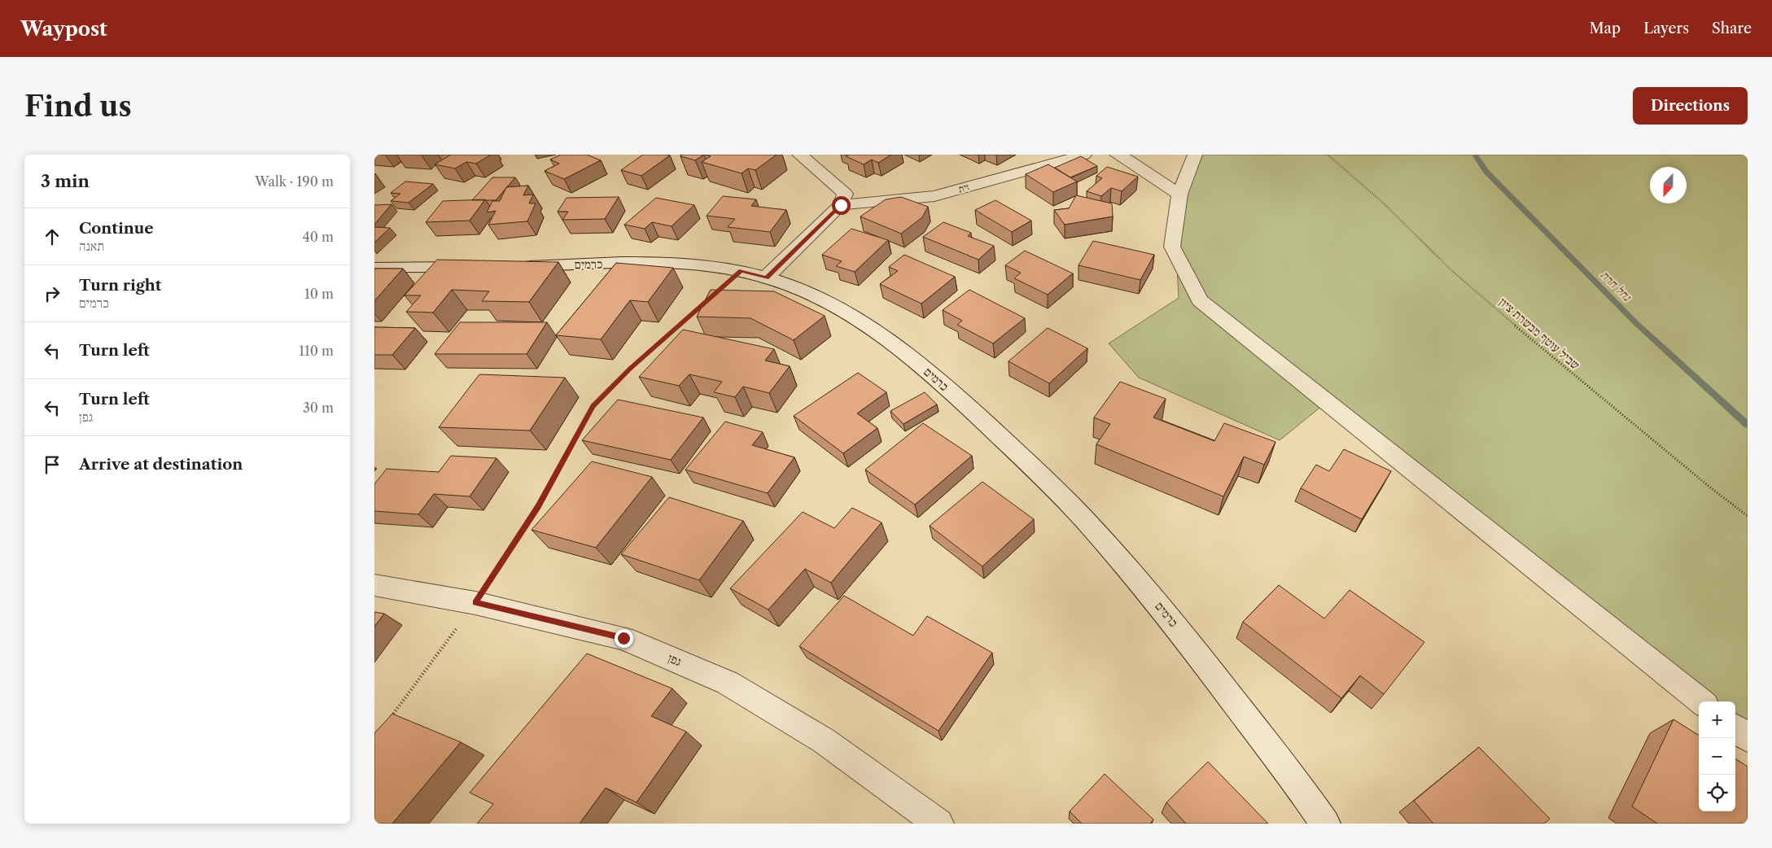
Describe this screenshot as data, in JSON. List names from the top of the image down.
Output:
{
  "streets": {
    "street": ["זית", "כרמים", "גפן"],
    "path": ["שביל עוטף מבשרת ציון"]
  },
  "water": ["נחל חרת"],
  "north": "bottom",
  "page": {
    "header": "Waypost",
    "nav": ["Map", "Layers", "Share"],
    "buttons": "Directions",
    "title": "Find us",
    "heading": ["3 min", "Walk · 190 m"],
    "list": [
      ["Continue", "תאנה", "40 m"],
      ["Turn right", "כרמים", "10 m"],
      ["Turn left", "110 m"],
      ["Turn left", "גפן", "30 m"],
      "Arrive at destination"
    ],
    "map_buttons": ["+", "−"]
  }
}
